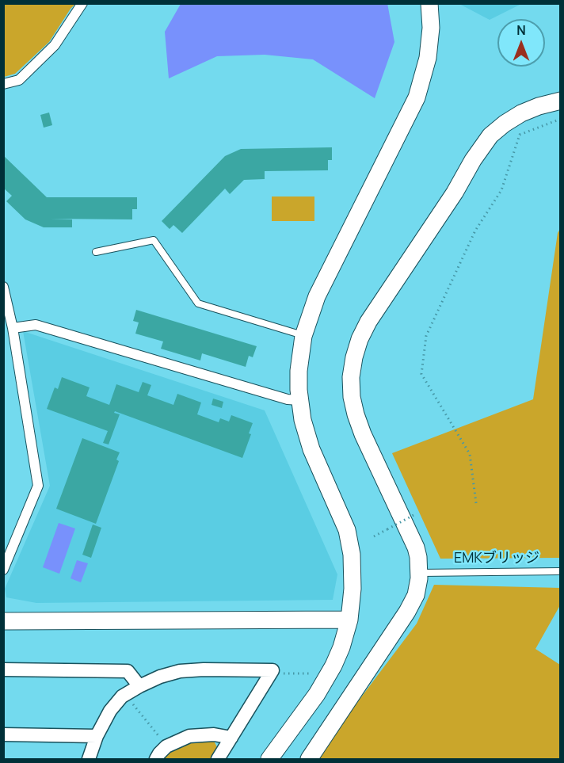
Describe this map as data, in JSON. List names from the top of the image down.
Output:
{
  "streets": {
    "lane": ["EMKブリッジ"]
  },
  "north": "top"
}
